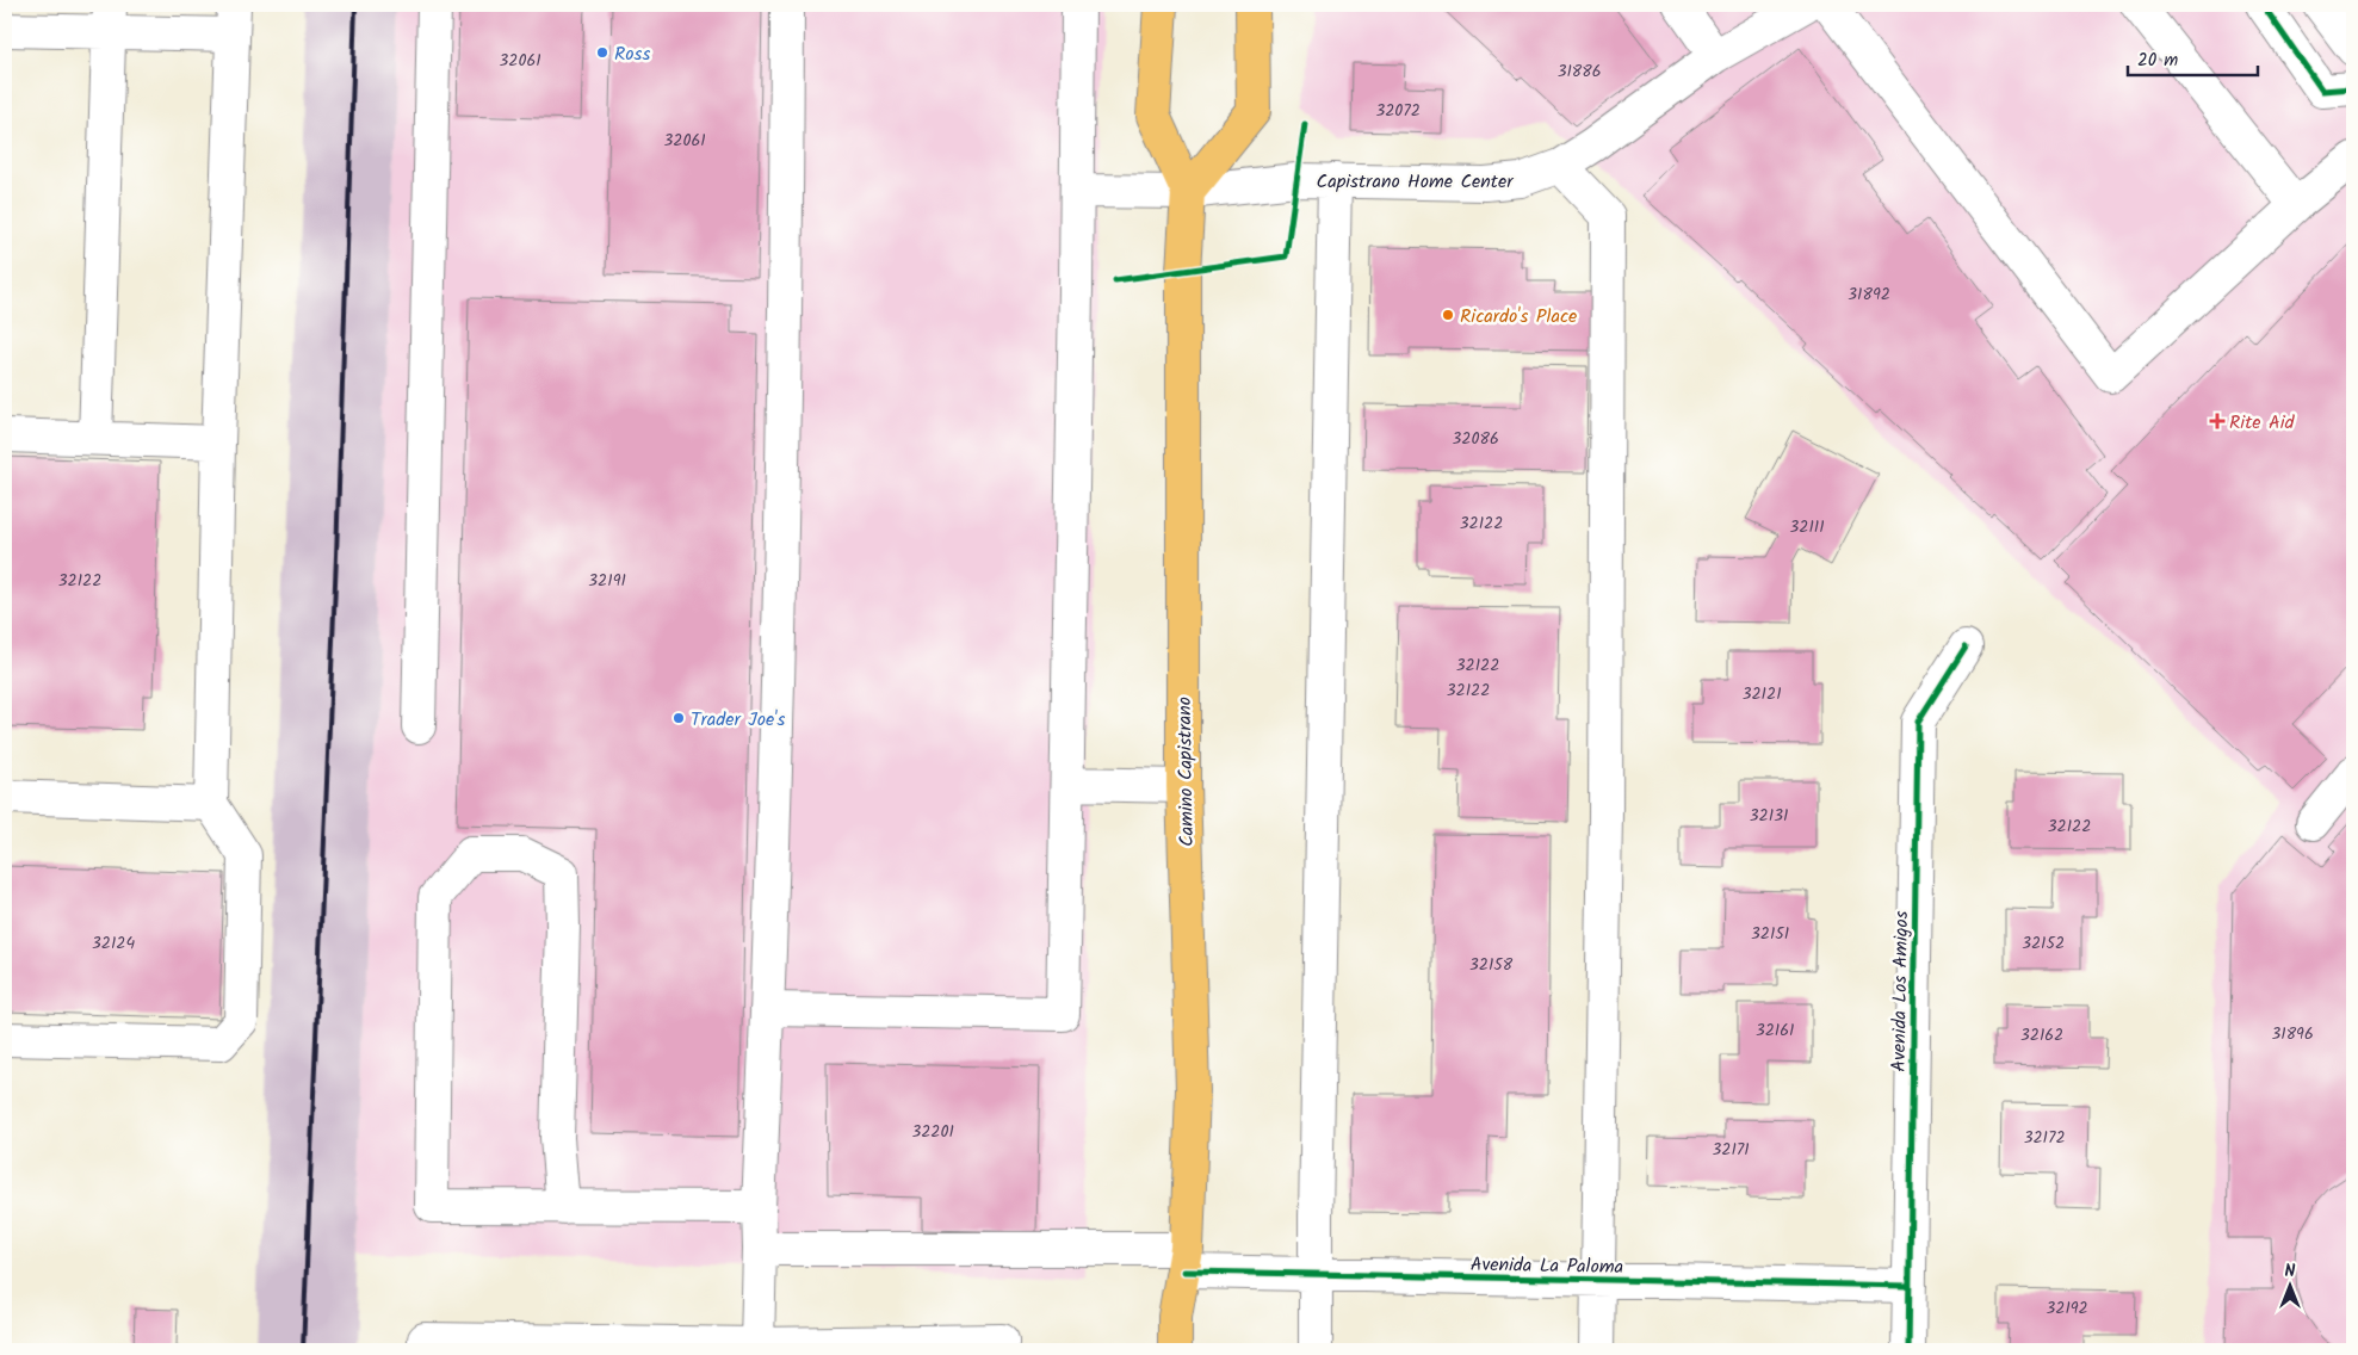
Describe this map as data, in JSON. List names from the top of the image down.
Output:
{
  "streets": {
    "main road": ["Camino Capistrano"],
    "street": ["Capistrano Home Center", "Avenida Los Amigos", "Avenida La Paloma"]
  },
  "crossings": [
    ["Capistrano Home Center", "Camino Capistrano"],
    ["Camino Capistrano", "Avenida La Paloma"],
    ["Avenida Los Amigos", "Avenida La Paloma"]
  ],
  "places": {
    "other": ["Ross", "Ricardo's Place", "Trader Joe's"],
    "health": ["Rite Aid"]
  },
  "house_numbers": [
    "32061",
    "31886",
    "32072",
    "32061",
    "31892",
    "32086",
    "32122",
    "32111",
    "32122",
    "32191",
    "32122",
    "32122",
    "32121",
    "32131",
    "32122",
    "32151",
    "32124",
    "32152",
    "32158",
    "32161",
    "31896",
    "32162",
    "32201",
    "32172",
    "32171",
    "32192"
  ],
  "scale_bar": "20 m",
  "north": "top"
}
